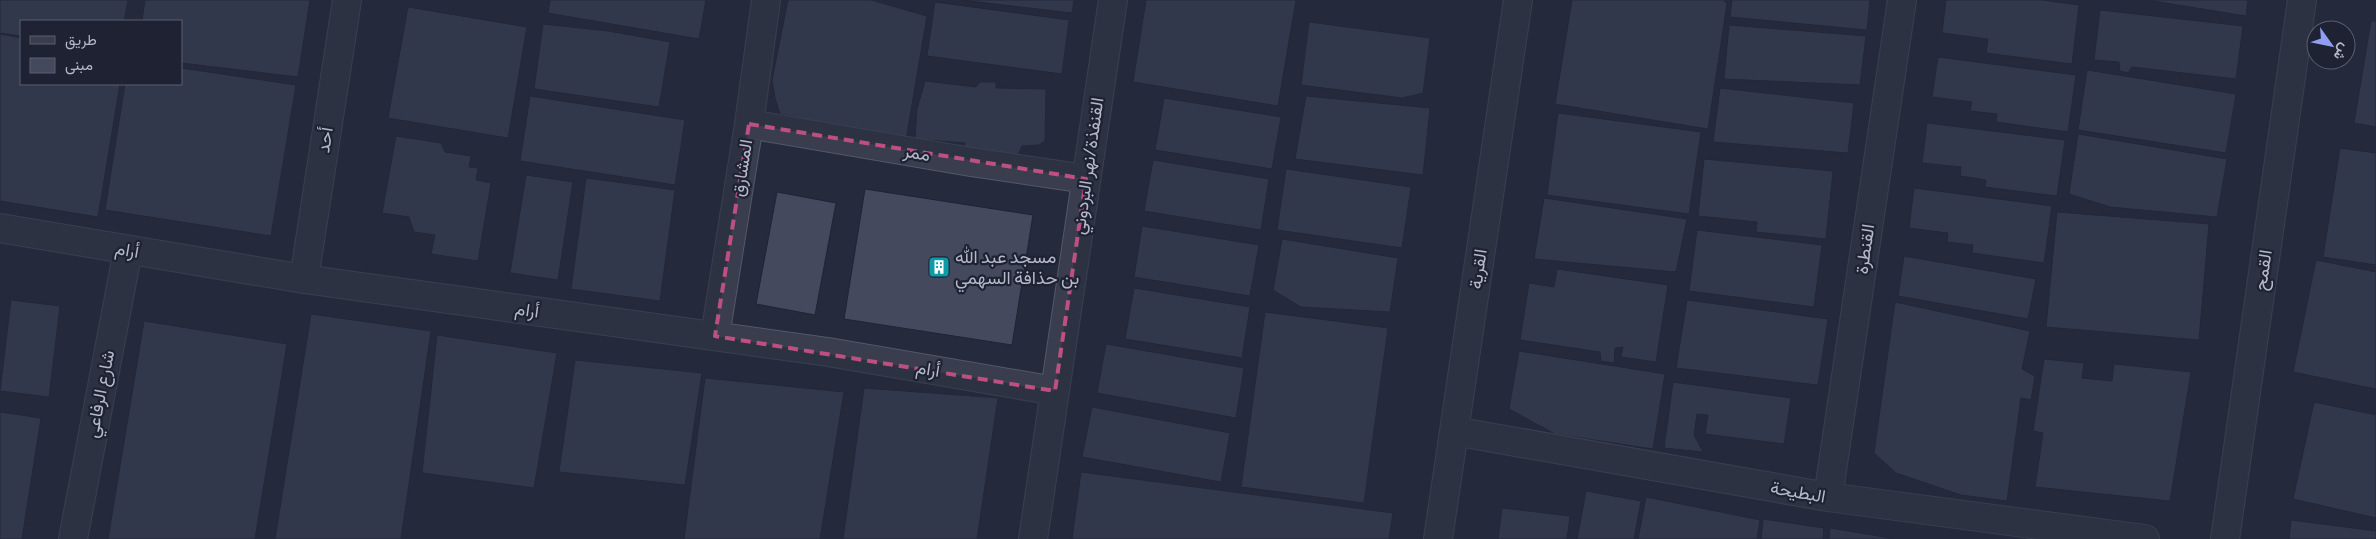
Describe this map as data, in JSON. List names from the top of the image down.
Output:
{
  "streets": {
    "street": [
      "أحد",
      "ممر",
      "القنفذة/نهر البردوني",
      "المشارق",
      "القنطرة",
      "أرام",
      "القرية",
      "القمح",
      "شارع الرفاعي",
      "البطيحة"
    ]
  },
  "crossings": [
    ["أحد", "أرام"],
    ["ممر", "القنفذة/نهر البردوني"],
    ["ممر", "المشارق"],
    ["القنفذة/نهر البردوني", "أرام"],
    ["المشارق", "أرام"],
    ["القنطرة", "البطيحة"],
    ["أرام", "شارع الرفاعي"],
    ["القرية", "البطيحة"]
  ],
  "places": {
    "building": ["مسجد عبد الله بن حذافة السهمي"]
  },
  "legend": ["طريق", "مبنى"],
  "north": "bottom right"
}
